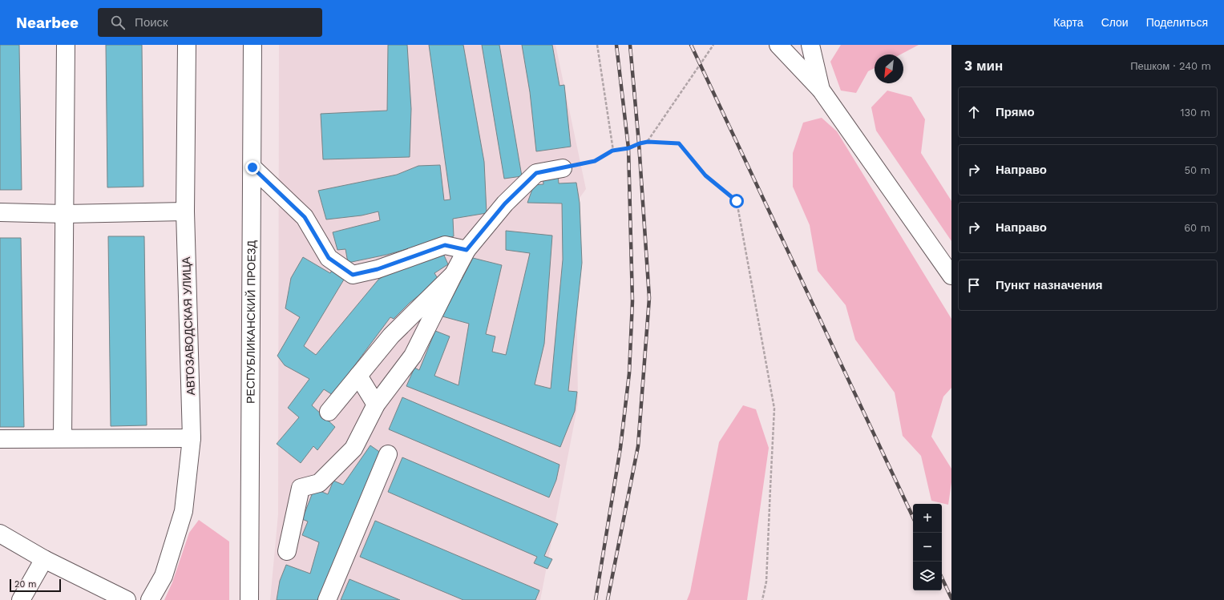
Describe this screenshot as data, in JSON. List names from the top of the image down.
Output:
{
  "streets": {
    "street": ["РЕСПУБЛИКАНСКИЙ ПРОЕЗД", "АВТОЗАВОДСКАЯ УЛИЦА"]
  },
  "scale_bar": "20 m",
  "north": "bottom left",
  "page": {
    "header": "Nearbee",
    "search": "Поиск",
    "nav": ["Карта", "Слои", "Поделиться"],
    "heading": ["3 мин", "Пешком · 240 m"],
    "list": [
      ["Прямо", "130 m"],
      ["Направо", "50 m"],
      ["Направо", "60 m"],
      "Пункт назначения"
    ],
    "map_buttons": ["+", "−"],
    "scale": "20 m"
  }
}
